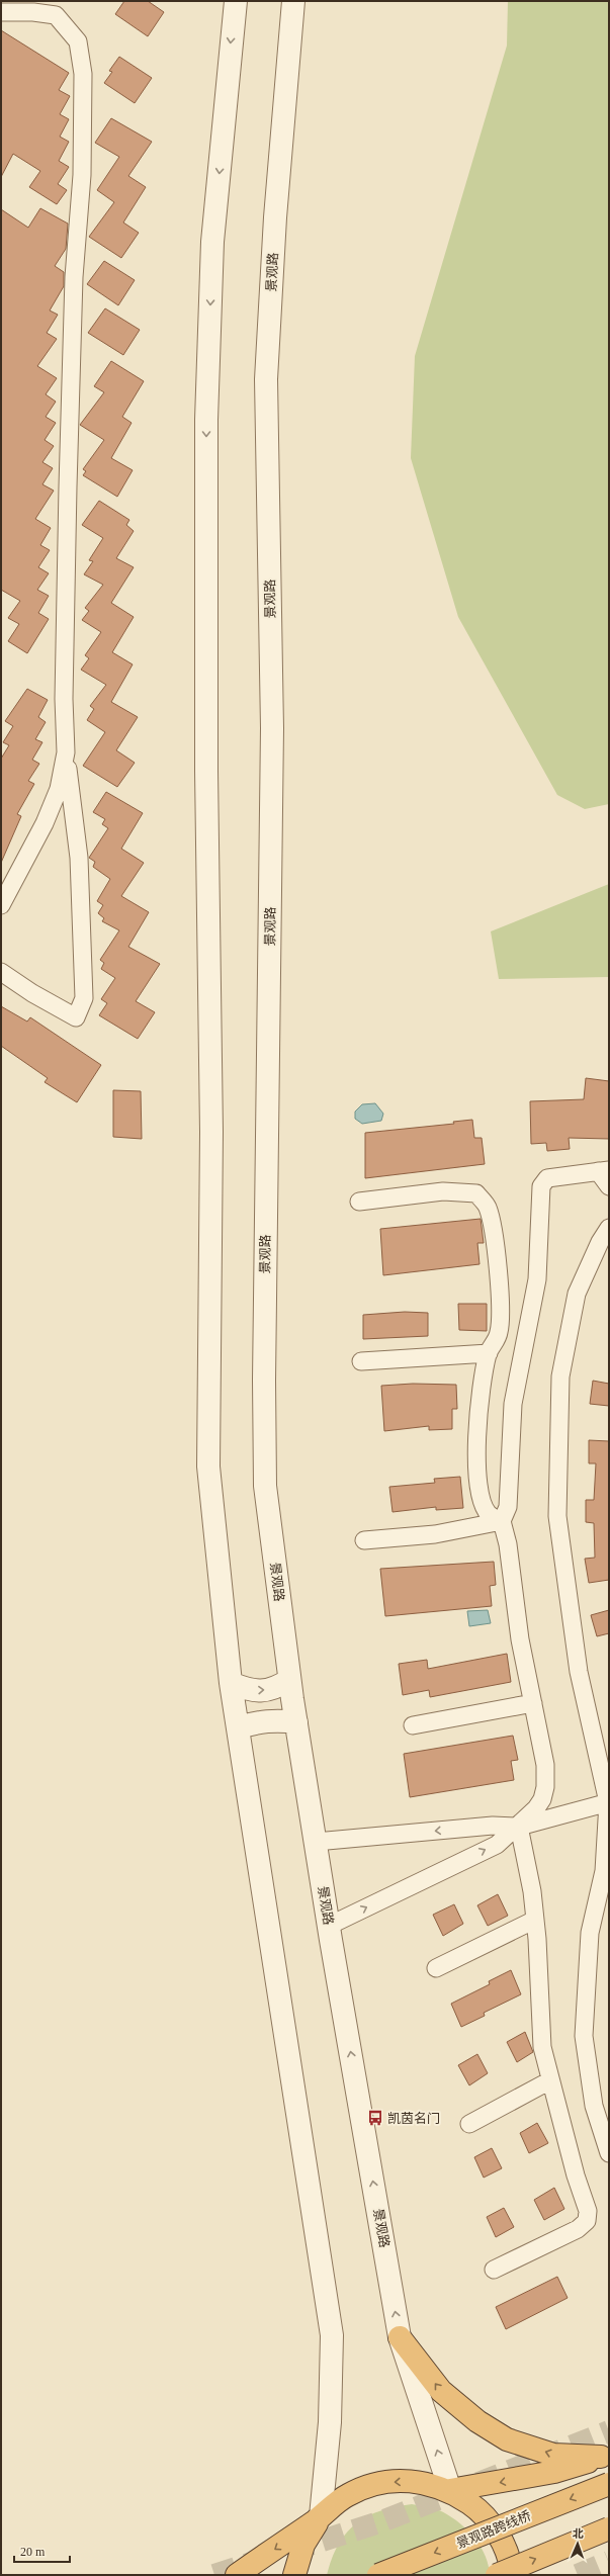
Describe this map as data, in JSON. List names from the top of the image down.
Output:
{
  "streets": {
    "highway": ["景观路跨线桥"],
    "street": ["景观路"]
  },
  "places": {
    "bus stop": ["凯茵名门"]
  },
  "scale_bar": "20 m",
  "north": "top"
}
